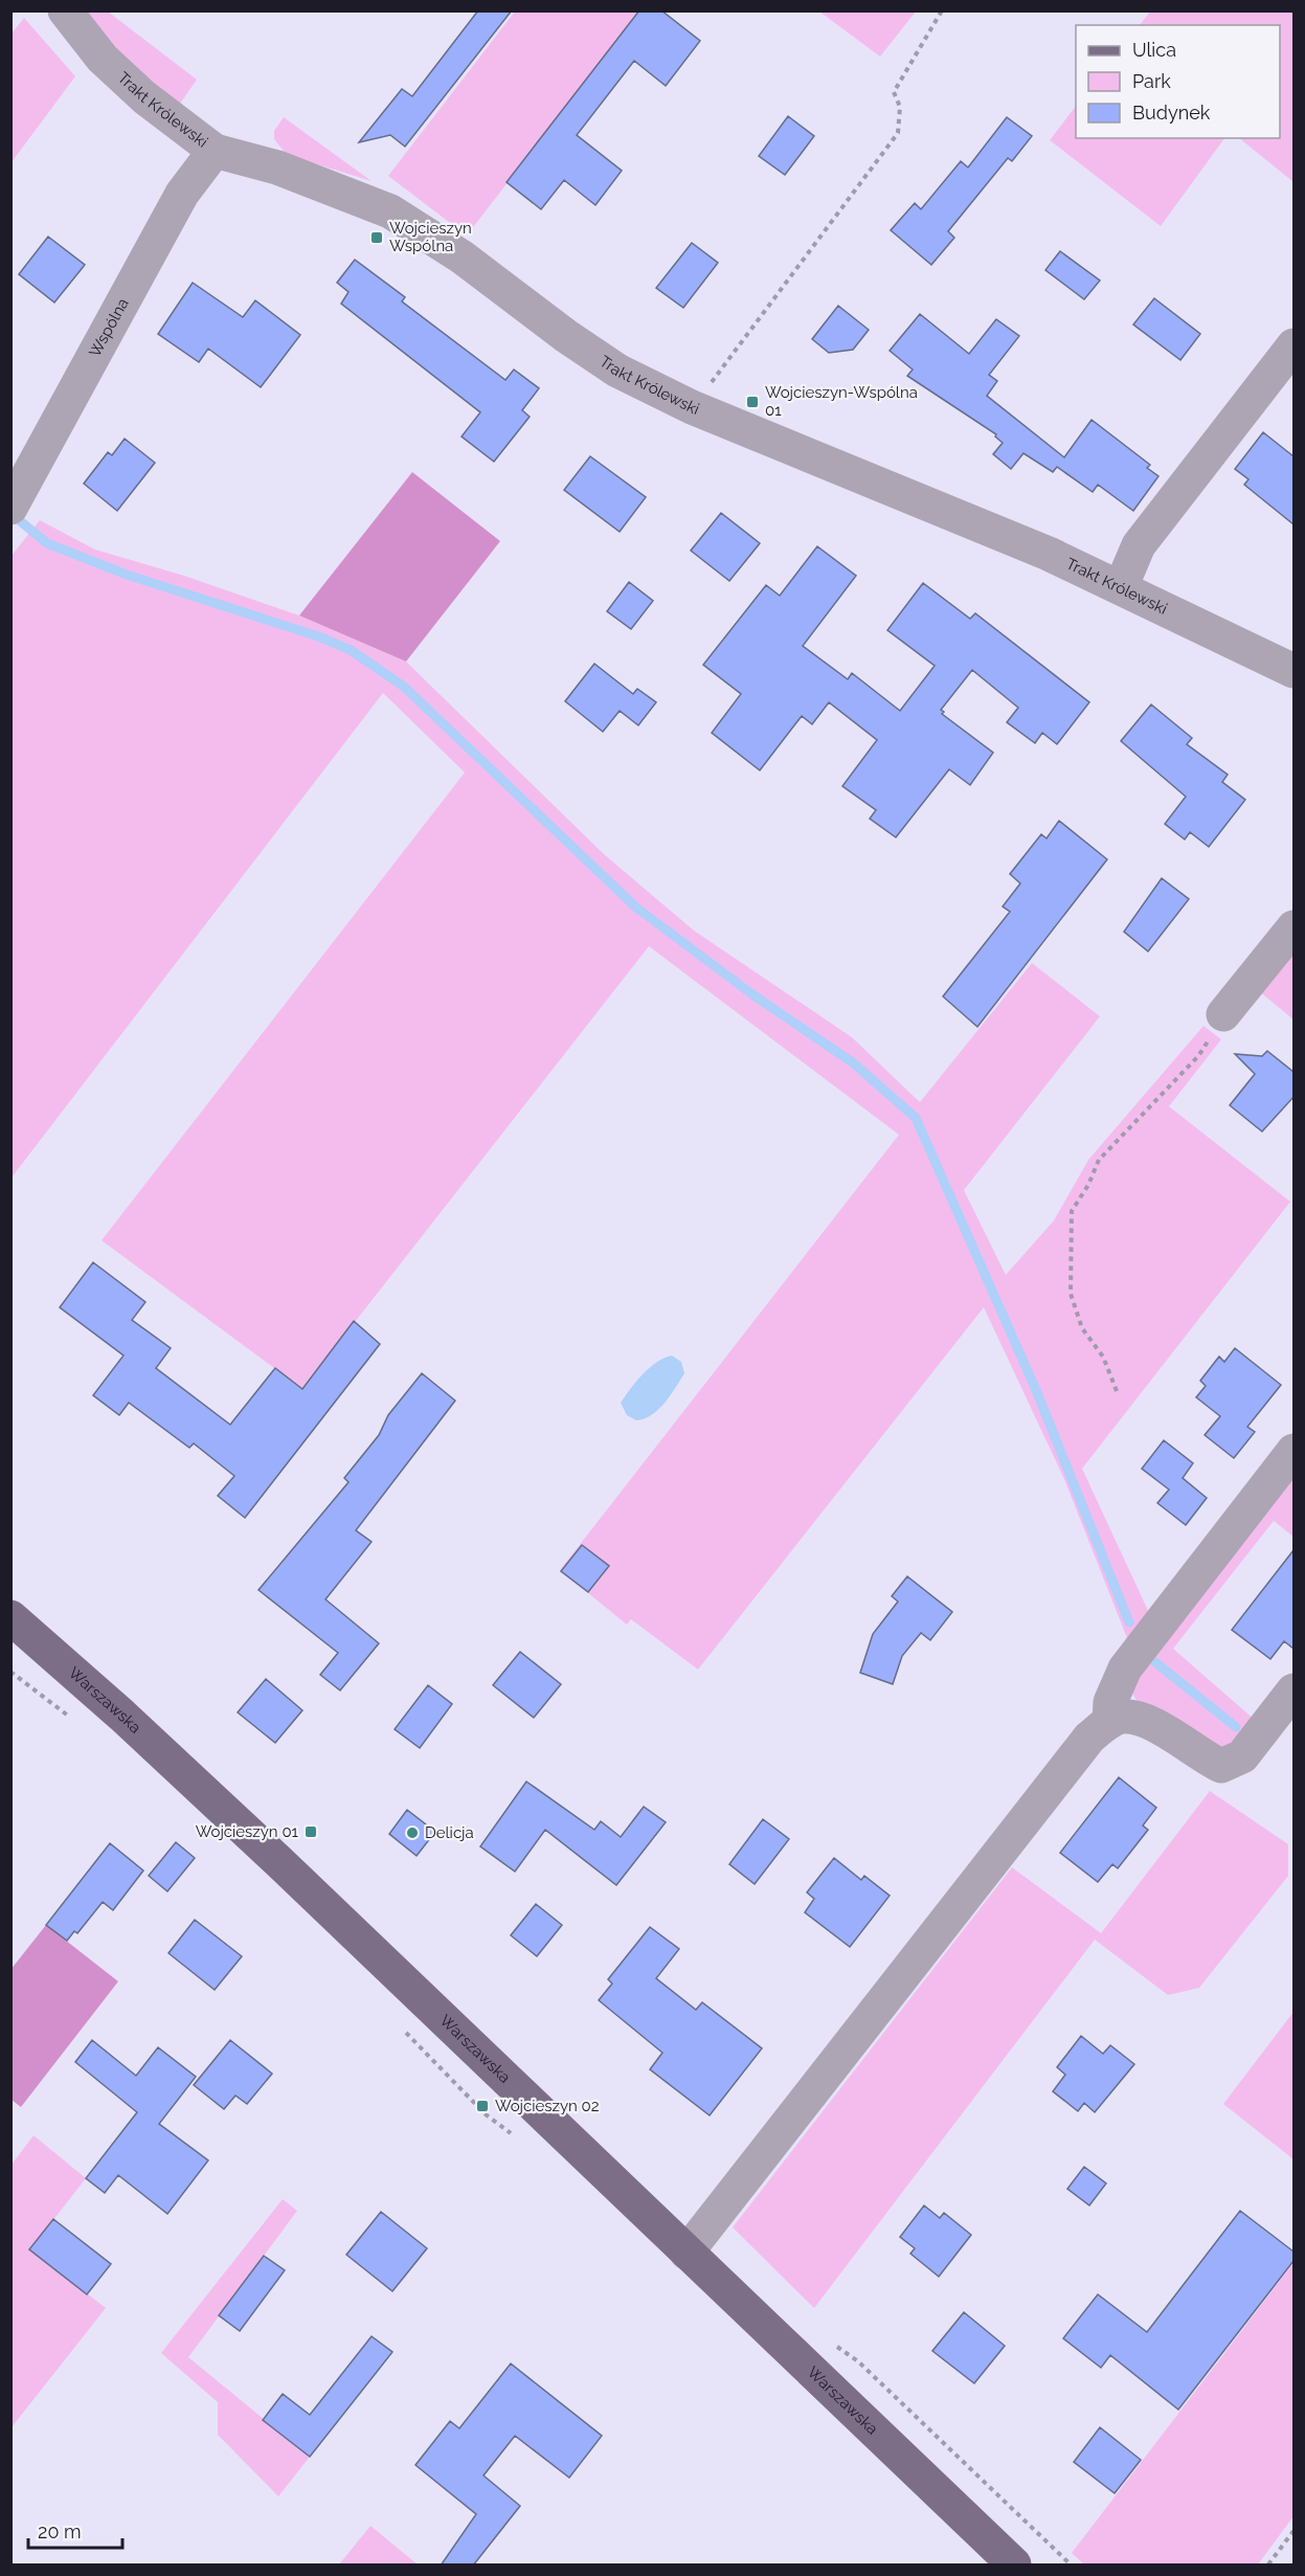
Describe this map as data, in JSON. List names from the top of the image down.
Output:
{
  "streets": {
    "main road": ["Warszawska"],
    "street": ["Trakt Królewski", "Wspólna"]
  },
  "crossings": [
    ["Trakt Królewski", "Wspólna"]
  ],
  "places": {
    "transit": [
      "Wojcieszyn Wspólna",
      "Wojcieszyn-Wspólna 01",
      "Wojcieszyn 01",
      "Wojcieszyn 02"
    ],
    "other": ["Delicja"]
  },
  "legend": ["Ulica", "Park", "Budynek"],
  "scale_bar": "20 m"
}
